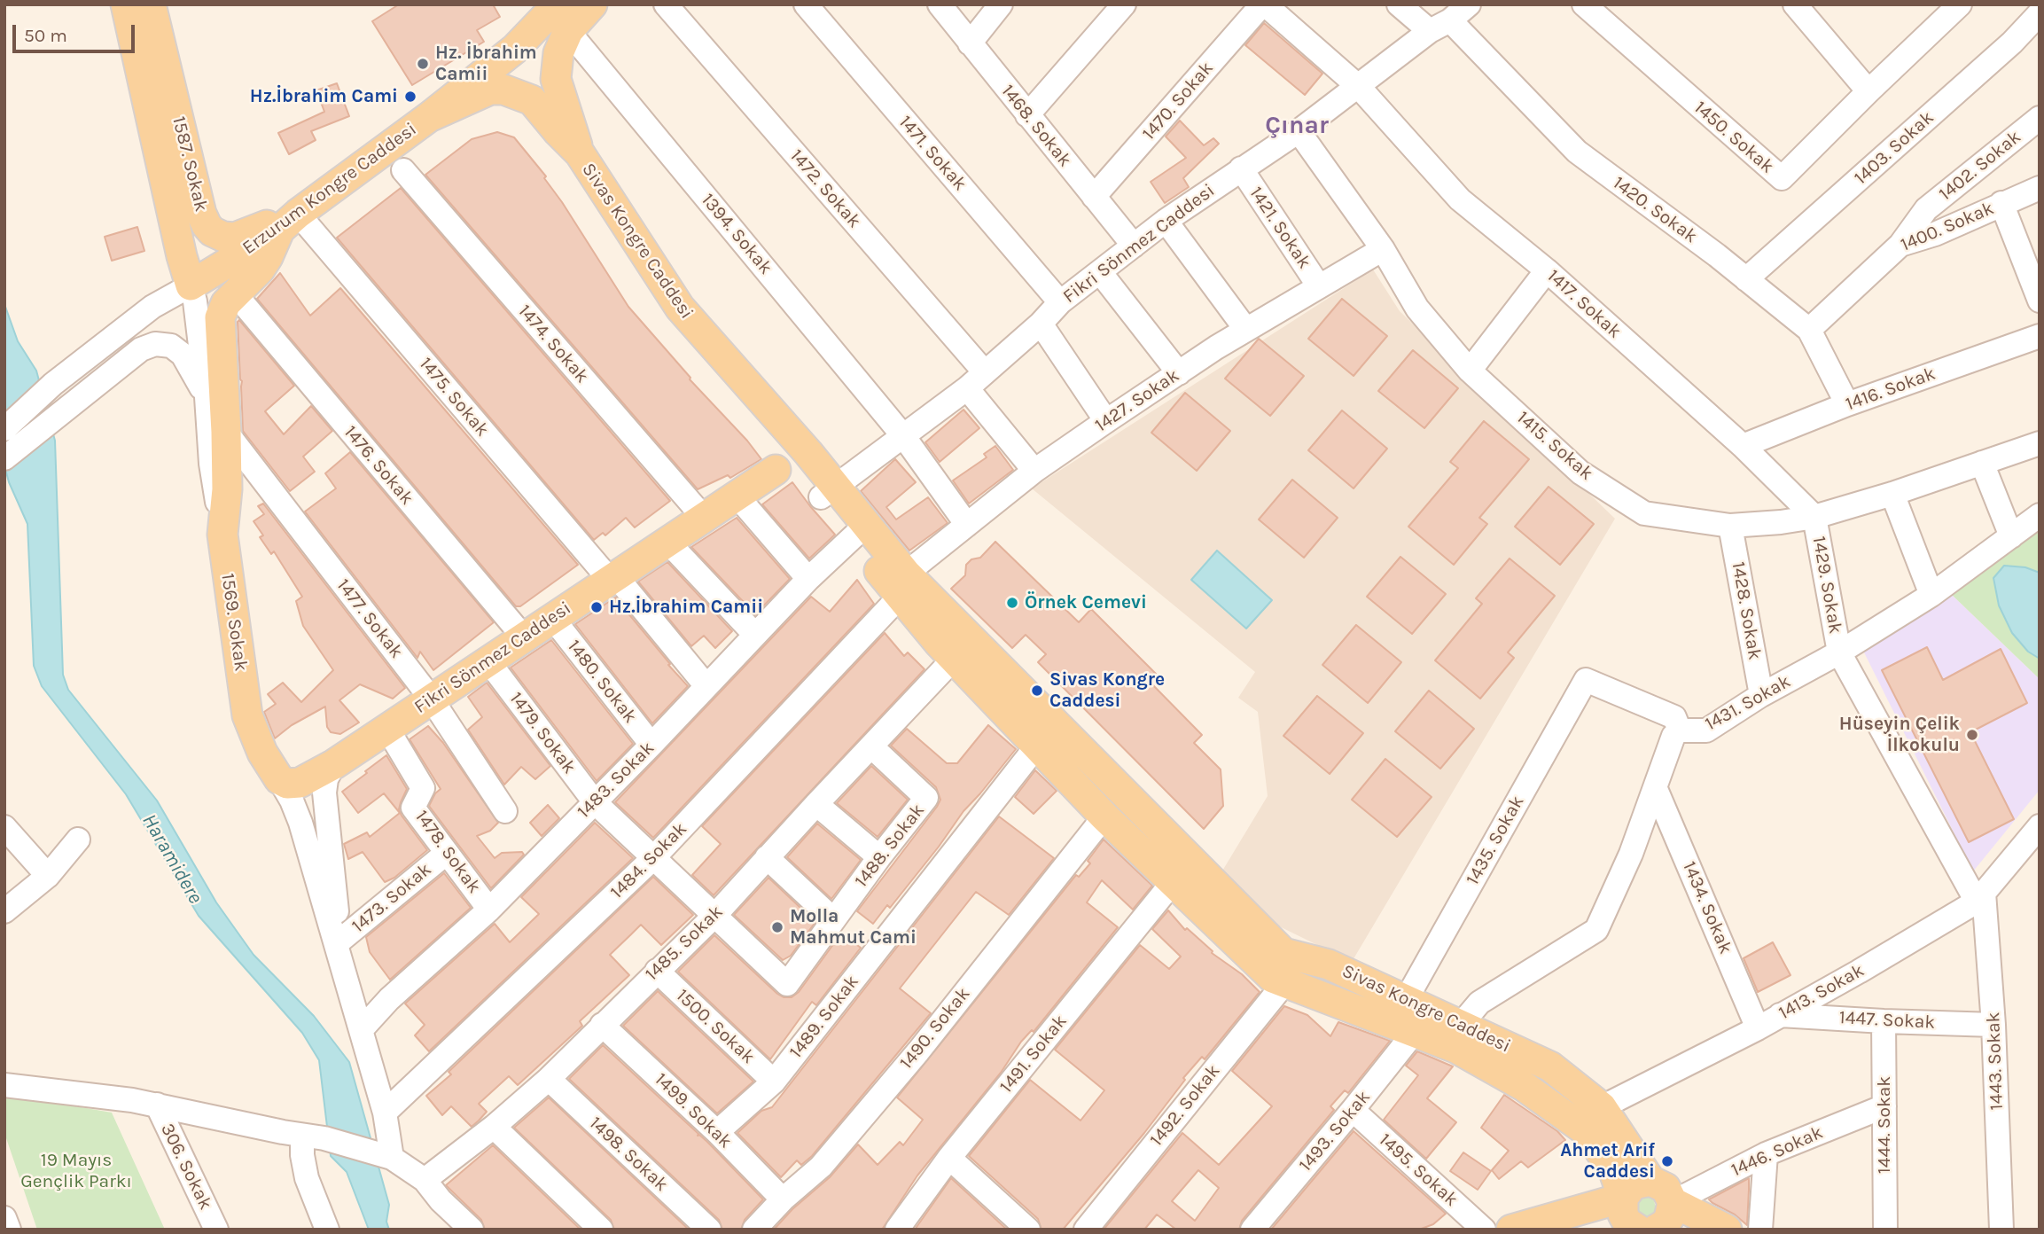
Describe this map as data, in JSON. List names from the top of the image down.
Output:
{
  "streets": {
    "main road": [
      "1587. Sokak",
      "Erzurum Kongre Caddesi",
      "Sivas Kongre Caddesi",
      "Fikri Sönmez Caddesi",
      "1569. Sokak"
    ],
    "street": [
      "1470. Sokak",
      "1468. Sokak",
      "1450. Sokak",
      "1403. Sokak",
      "1471. Sokak",
      "1402. Sokak",
      "1472. Sokak",
      "1420. Sokak",
      "1400. Sokak",
      "1421. Sokak",
      "1394. Sokak",
      "1417. Sokak",
      "1474. Sokak",
      "1416. Sokak",
      "1475. Sokak",
      "1427. Sokak",
      "1415. Sokak",
      "1476. Sokak",
      "1429. Sokak",
      "1428. Sokak",
      "1477. Sokak",
      "1480. Sokak",
      "1431. Sokak",
      "1479. Sokak",
      "1483. Sokak",
      "1435. Sokak",
      "1488. Sokak",
      "1478. Sokak",
      "1484. Sokak",
      "1473. Sokak",
      "1434. Sokak",
      "1485. Sokak",
      "1413. Sokak",
      "1489. Sokak",
      "1447. Sokak",
      "1500. Sokak",
      "1490. Sokak",
      "1491. Sokak",
      "1443. Sokak",
      "1492. Sokak",
      "1499. Sokak",
      "1444. Sokak",
      "1493. Sokak",
      "1446. Sokak",
      "1498. Sokak",
      "306. Sokak",
      "1495. Sokak"
    ]
  },
  "crossings": [
    ["1470. Sokak", "1468. Sokak"],
    ["1470. Sokak", "1417. Sokak"],
    ["1468. Sokak", "Fikri Sönmez Caddesi"],
    ["1403. Sokak", "1420. Sokak"],
    ["1471. Sokak", "Fikri Sönmez Caddesi"],
    ["1587. Sokak", "Erzurum Kongre Caddesi"],
    ["1587. Sokak", "1475. Sokak"],
    ["1587. Sokak", "1569. Sokak"],
    ["1402. Sokak", "1400. Sokak"],
    ["Erzurum Kongre Caddesi", "1394. Sokak"],
    ["Erzurum Kongre Caddesi", "Sivas Kongre Caddesi"],
    ["Erzurum Kongre Caddesi", "1475. Sokak"],
    ["Erzurum Kongre Caddesi", "1569. Sokak"],
    ["1472. Sokak", "Fikri Sönmez Caddesi"],
    ["1420. Sokak", "1400. Sokak"],
    ["1420. Sokak", "Fikri Sönmez Caddesi"],
    ["1420. Sokak", "1416. Sokak"],
    ["1421. Sokak", "Fikri Sönmez Caddesi"],
    ["1421. Sokak", "1427. Sokak"],
    ["1394. Sokak", "Sivas Kongre Caddesi"],
    ["1394. Sokak", "Fikri Sönmez Caddesi"],
    ["1394. Sokak", "1427. Sokak"],
    ["Sivas Kongre Caddesi", "Fikri Sönmez Caddesi"],
    ["Sivas Kongre Caddesi", "1427. Sokak"],
    ["Sivas Kongre Caddesi", "1431. Sokak"],
    ["Sivas Kongre Caddesi", "1483. Sokak"],
    ["Sivas Kongre Caddesi", "1435. Sokak"],
    ["Sivas Kongre Caddesi", "1484. Sokak"],
    ["Sivas Kongre Caddesi", "1485. Sokak"],
    ["Sivas Kongre Caddesi", "1413. Sokak"],
    ["Sivas Kongre Caddesi", "1489. Sokak"],
    ["Sivas Kongre Caddesi", "1490. Sokak"],
    ["Sivas Kongre Caddesi", "1491. Sokak"],
    ["Sivas Kongre Caddesi", "1492. Sokak"],
    ["Sivas Kongre Caddesi", "1493. Sokak"],
    ["Fikri Sönmez Caddesi", "1417. Sokak"],
    ["Fikri Sönmez Caddesi", "1474. Sokak"],
    ["Fikri Sönmez Caddesi", "1475. Sokak"],
    ["Fikri Sönmez Caddesi", "1415. Sokak"],
    ["Fikri Sönmez Caddesi", "1476. Sokak"],
    ["Fikri Sönmez Caddesi", "1477. Sokak"],
    ["Fikri Sönmez Caddesi", "1569. Sokak"],
    ["Fikri Sönmez Caddesi", "1480. Sokak"],
    ["Fikri Sönmez Caddesi", "1479. Sokak"],
    ["Fikri Sönmez Caddesi", "1478. Sokak"],
    ["1417. Sokak", "1416. Sokak"],
    ["1417. Sokak", "1415. Sokak"],
    ["1417. Sokak", "1429. Sokak"],
    ["1475. Sokak", "1483. Sokak"],
    ["1427. Sokak", "1415. Sokak"],
    ["1427. Sokak", "1484. Sokak"],
    ["1415. Sokak", "1429. Sokak"],
    ["1415. Sokak", "1428. Sokak"],
    ["1429. Sokak", "1431. Sokak"],
    ["1429. Sokak", "1413. Sokak"],
    ["1429. Sokak", "1443. Sokak"],
    ["1428. Sokak", "1431. Sokak"],
    ["1569. Sokak", "1483. Sokak"],
    ["1569. Sokak", "1484. Sokak"],
    ["1569. Sokak", "1473. Sokak"],
    ["1480. Sokak", "1483. Sokak"],
    ["1431. Sokak", "1435. Sokak"],
    ["1431. Sokak", "1434. Sokak"],
    ["1479. Sokak", "1483. Sokak"],
    ["1479. Sokak", "1488. Sokak"],
    ["1479. Sokak", "1484. Sokak"],
    ["1479. Sokak", "1485. Sokak"],
    ["1483. Sokak", "1478. Sokak"],
    ["1488. Sokak", "1485. Sokak"],
    ["1478. Sokak", "1473. Sokak"],
    ["1434. Sokak", "1413. Sokak"],
    ["1485. Sokak", "1500. Sokak"],
    ["1485. Sokak", "1499. Sokak"],
    ["1485. Sokak", "1498. Sokak"],
    ["1413. Sokak", "1447. Sokak"],
    ["1413. Sokak", "1443. Sokak"],
    ["1489. Sokak", "1500. Sokak"],
    ["1489. Sokak", "1499. Sokak"],
    ["1447. Sokak", "1443. Sokak"],
    ["1447. Sokak", "1444. Sokak"],
    ["1490. Sokak", "1499. Sokak"],
    ["1444. Sokak", "1446. Sokak"],
    ["1493. Sokak", "1495. Sokak"]
  ],
  "districts": ["Çınar"],
  "water": ["Haramidere"],
  "parks": ["19 Mayıs Gençlik Parkı"],
  "places": [
    "Hz. İbrahim Camii",
    "Hz.İbrahim Cami",
    "Örnek Cemevi",
    "Hz.İbrahim Camii",
    "Sivas Kongre Caddesi",
    "Hüseyin Çelik İlkokulu",
    "Molla Mahmut Cami",
    "Ahmet Arif Caddesi"
  ],
  "scale_bar": "50 m"
}
